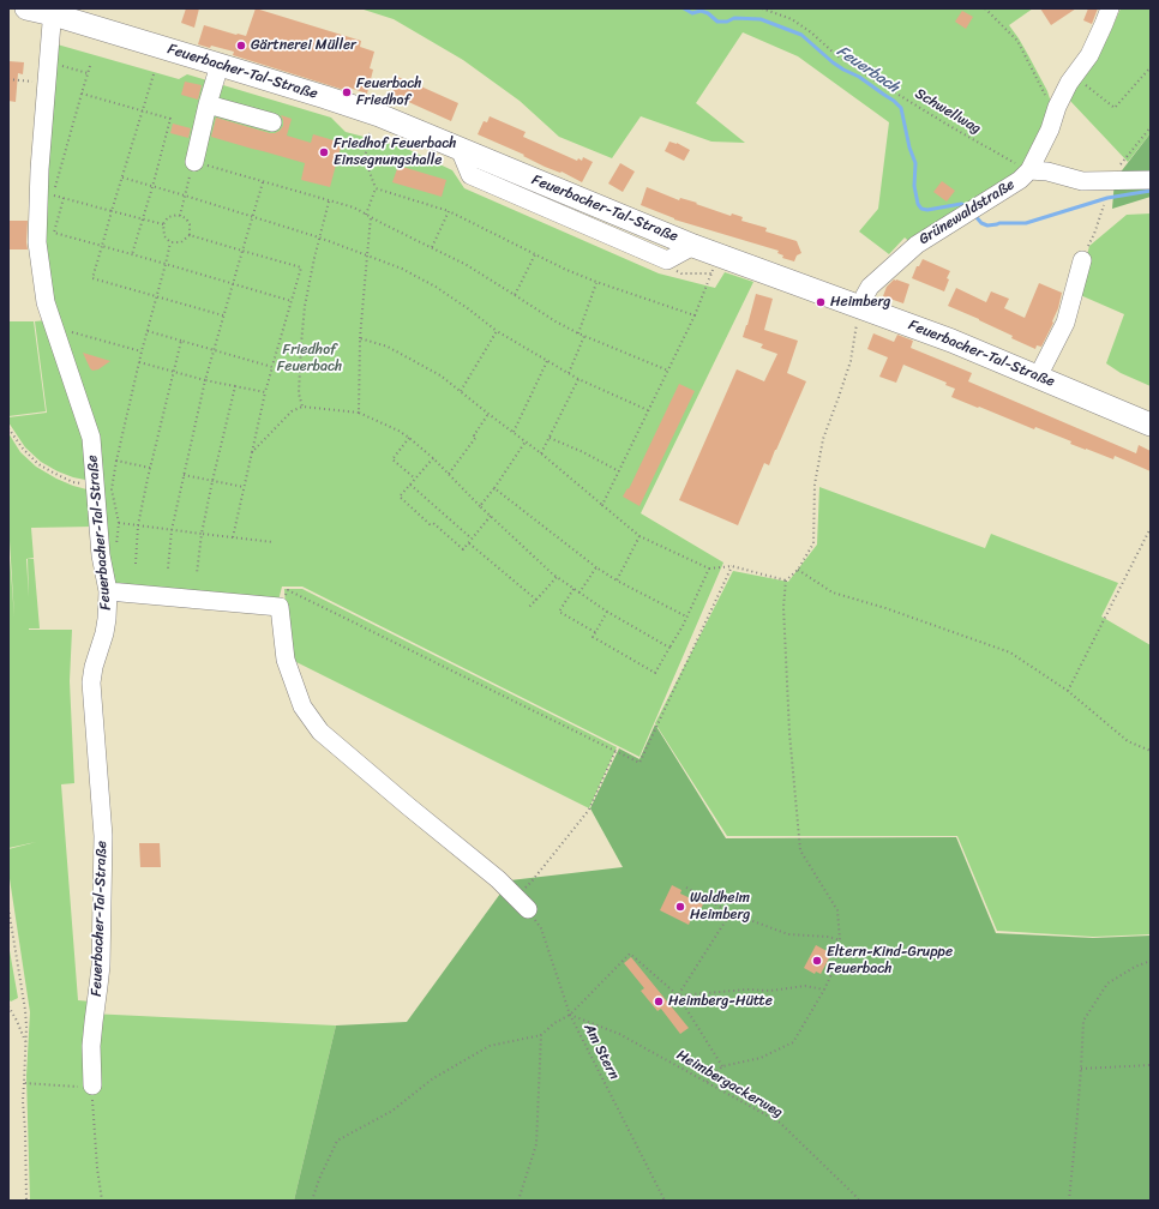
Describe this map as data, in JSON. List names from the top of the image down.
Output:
{
  "streets": {
    "main road": ["Feuerbacher-Tal-Straße"],
    "lane": ["Grünewaldstraße"],
    "path": ["Schwellwag", "Am Stern", "Heimbergackerweg"]
  },
  "crossings": [
    ["Feuerbacher-Tal-Straße", "Grünewaldstraße"],
    ["Schwellwag", "Grünewaldstraße"],
    ["Am Stern", "Heimbergackerweg"]
  ],
  "water": ["Feuerbach"],
  "parks": ["Friedhof Feuerbach"],
  "places": [
    "Gärtnerei Müller",
    "Feuerbach Friedhof",
    "Friedhof Feuerbach Einsegnungshalle",
    "Heimberg",
    "Waldheim Heimberg",
    "Eltern-Kind-Gruppe Feuerbach",
    "Heimberg-Hütte"
  ]
}
